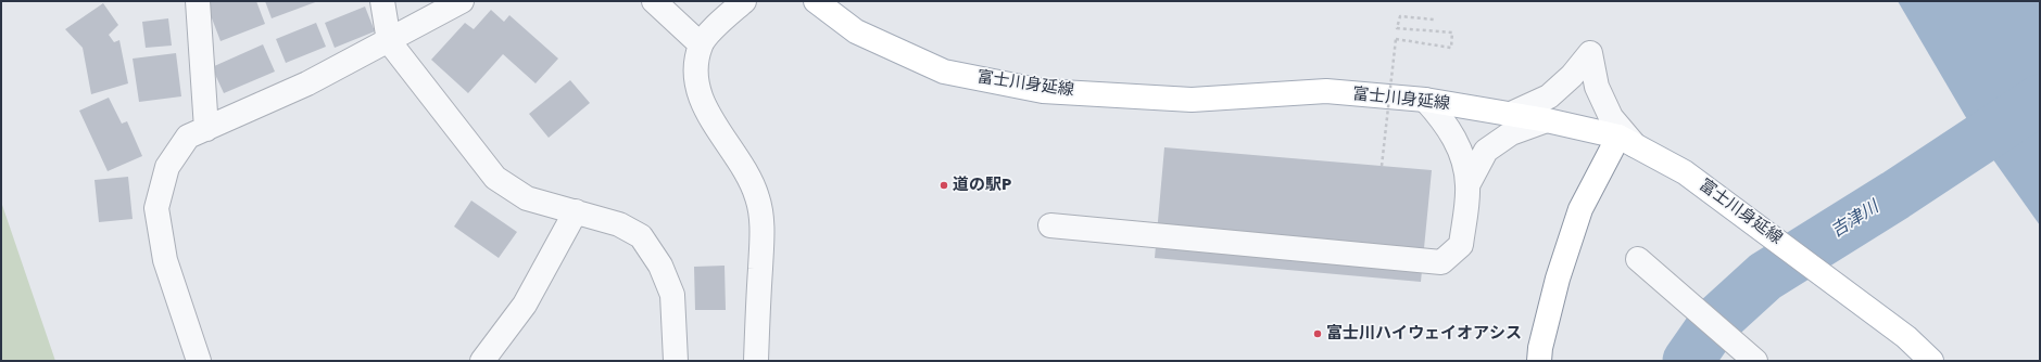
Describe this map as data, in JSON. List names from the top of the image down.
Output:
{
  "streets": {
    "main road": ["富士川身延線"]
  },
  "water": ["吉津川"],
  "places": ["道の駅P", "富士川ハイウェイオアシス"]
}
